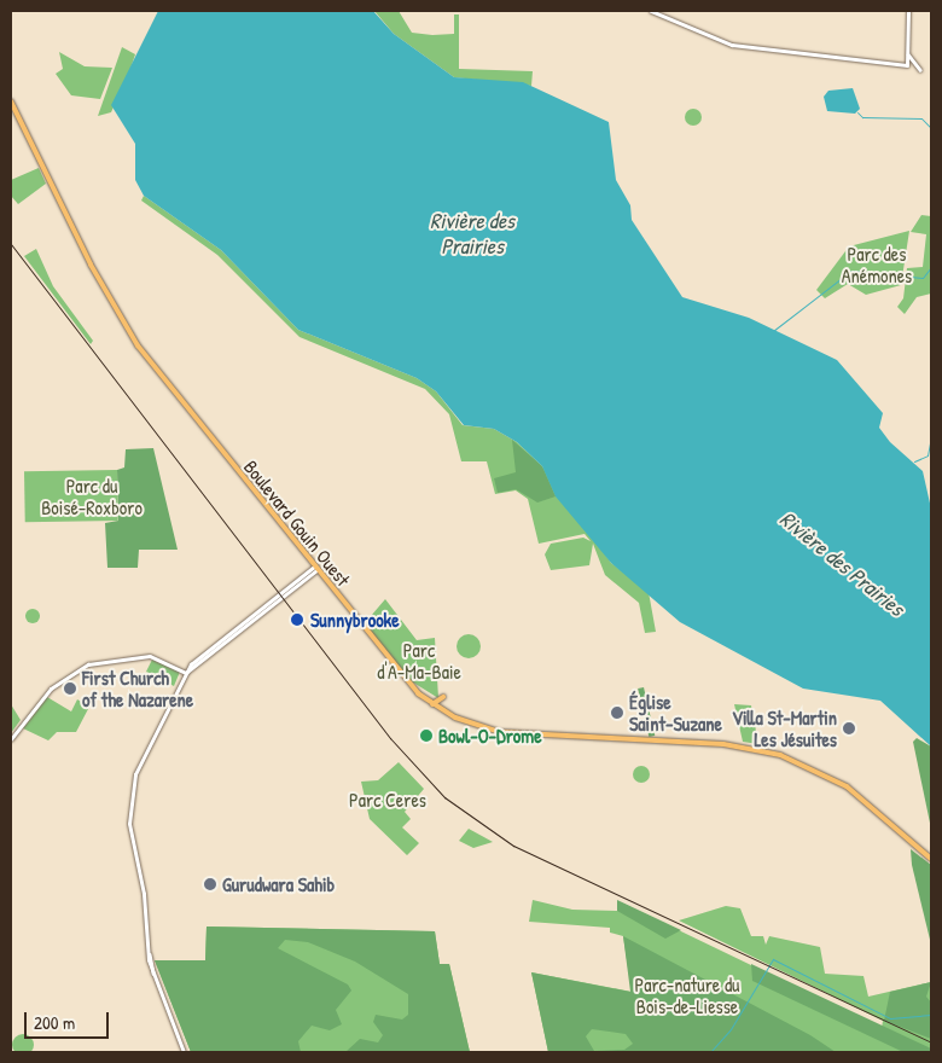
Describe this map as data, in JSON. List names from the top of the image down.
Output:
{
  "streets": {
    "main road": ["Boulevard Gouin Ouest"]
  },
  "water": ["Rivière des Prairies"],
  "parks": [
    "Parc des Anémones",
    "Parc du Boisé-Roxboro",
    "Parc d'A-Ma-Baie",
    "Parc Ceres",
    "Parc-nature du Bois-de-Liesse"
  ],
  "places": [
    "Sunnybrooke",
    "First Church of the Nazarene",
    "Église Saint-Suzane",
    "Villa St-Martin Les Jésuites",
    "Bowl-O-Drome",
    "Gurudwara Sahib"
  ],
  "scale_bar": "200 m"
}
